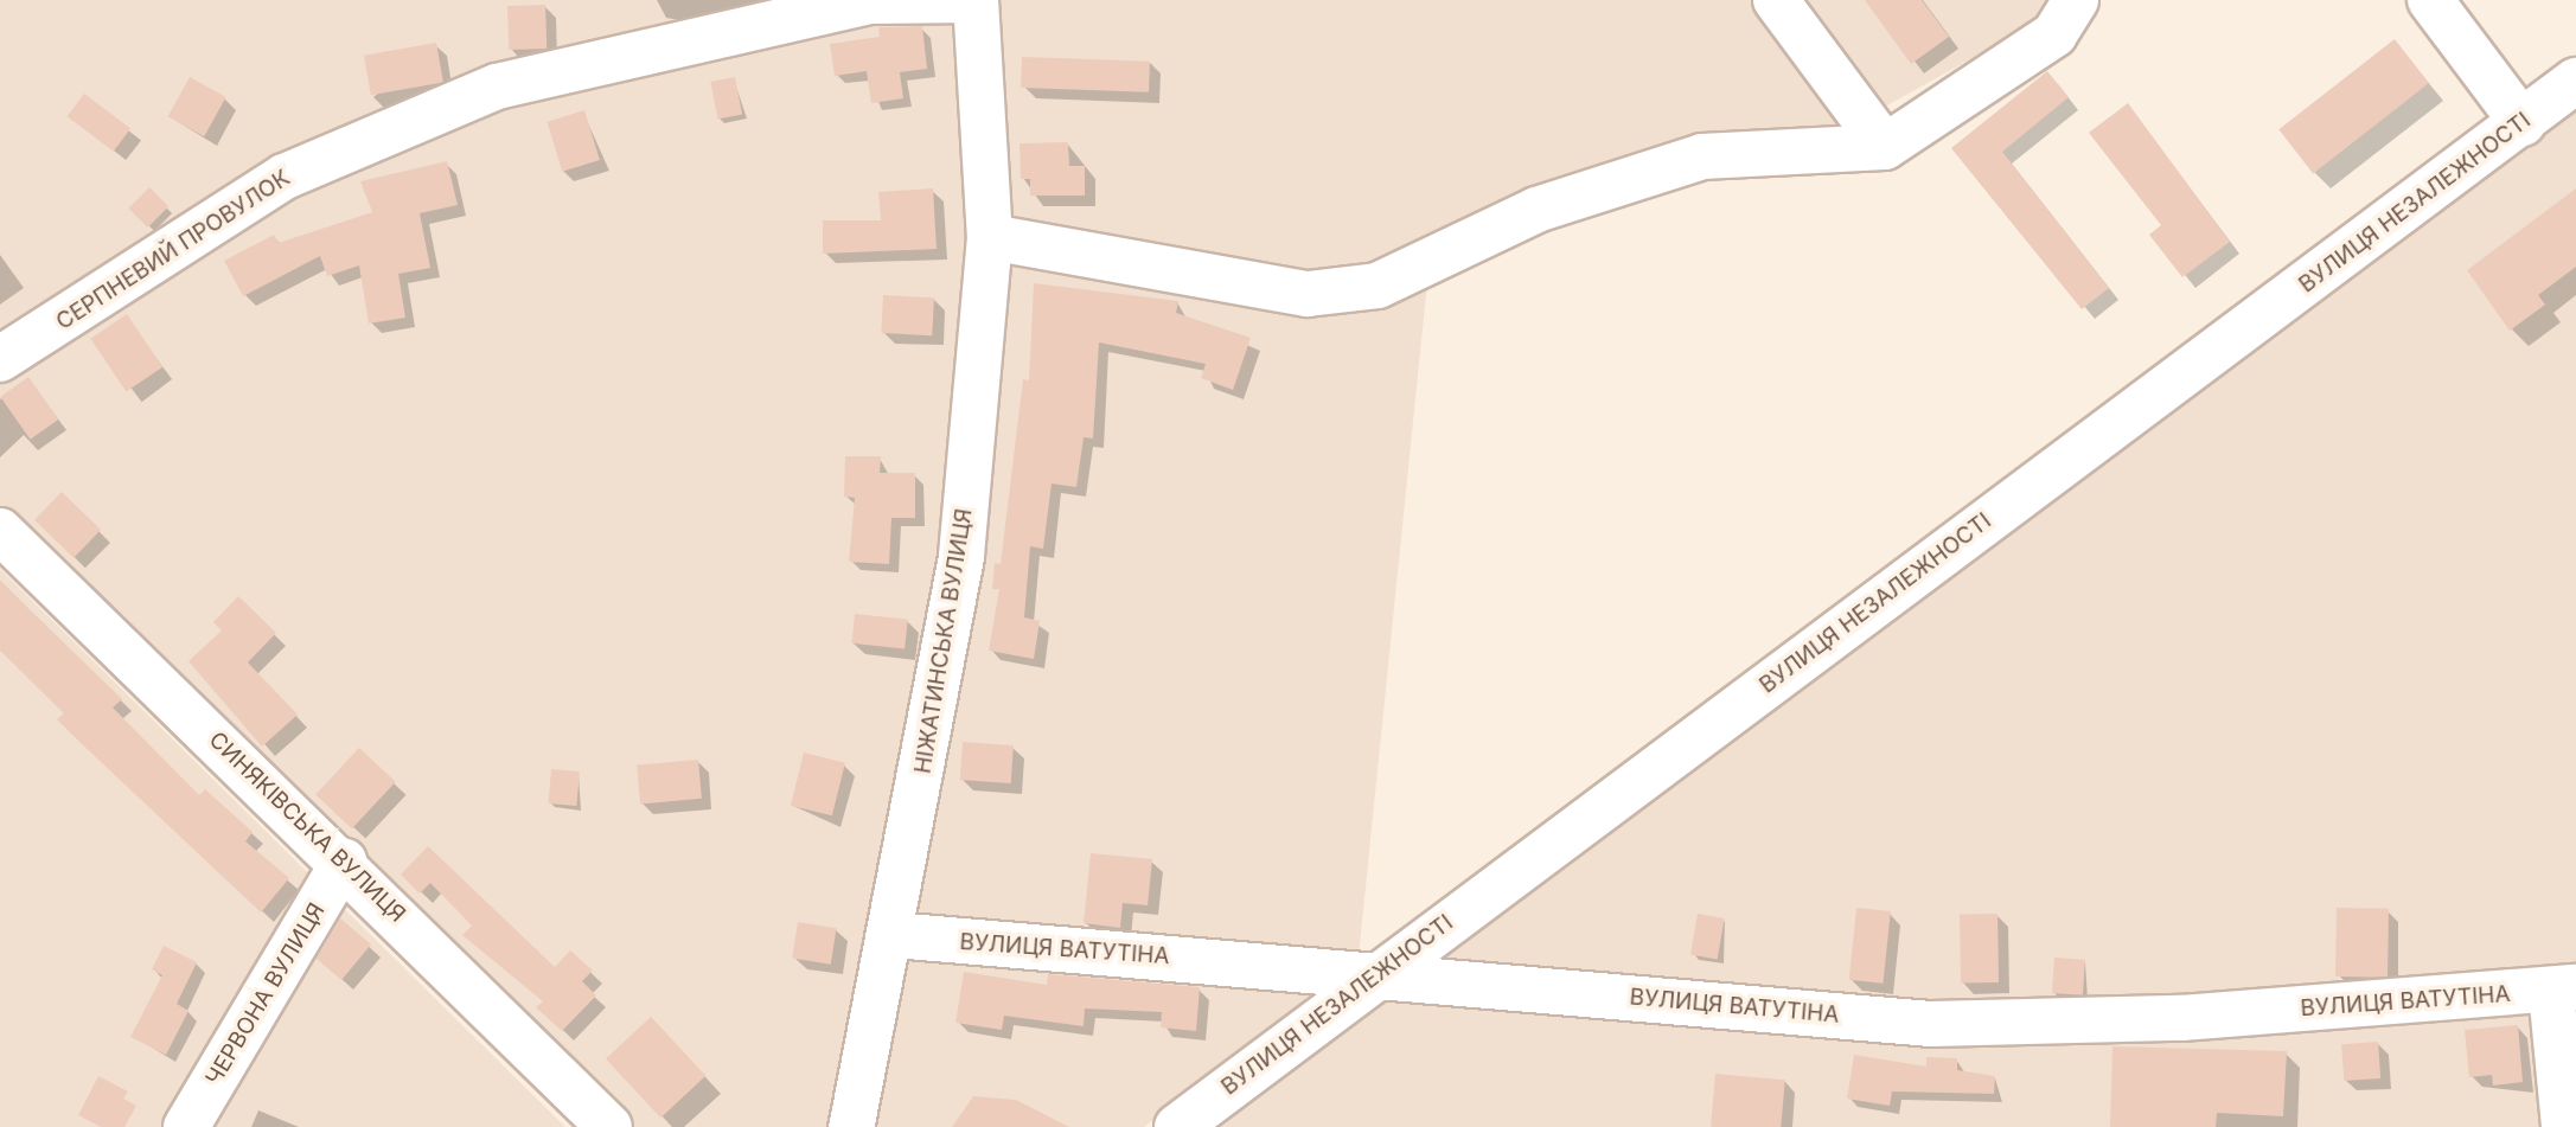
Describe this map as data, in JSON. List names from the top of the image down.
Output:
{
  "streets": {
    "street": [
      "ВУЛИЦЯ НЕЗАЛЕЖНОСТІ",
      "СЕРПНЕВИЙ ПРОВУЛОК",
      "НІЖАТИНСЬКА ВУЛИЦЯ",
      "СИНЯКІВСЬКА ВУЛИЦЯ",
      "ВУЛИЦЯ ВАТУТІНА",
      "ЧЕРВОНА ВУЛИЦЯ"
    ]
  },
  "crossings": [
    ["ВУЛИЦЯ НЕЗАЛЕЖНОСТІ", "ВУЛИЦЯ ВАТУТІНА"],
    ["СЕРПНЕВИЙ ПРОВУЛОК", "НІЖАТИНСЬКА ВУЛИЦЯ"],
    ["НІЖАТИНСЬКА ВУЛИЦЯ", "ВУЛИЦЯ ВАТУТІНА"],
    ["СИНЯКІВСЬКА ВУЛИЦЯ", "ЧЕРВОНА ВУЛИЦЯ"]
  ]
}
